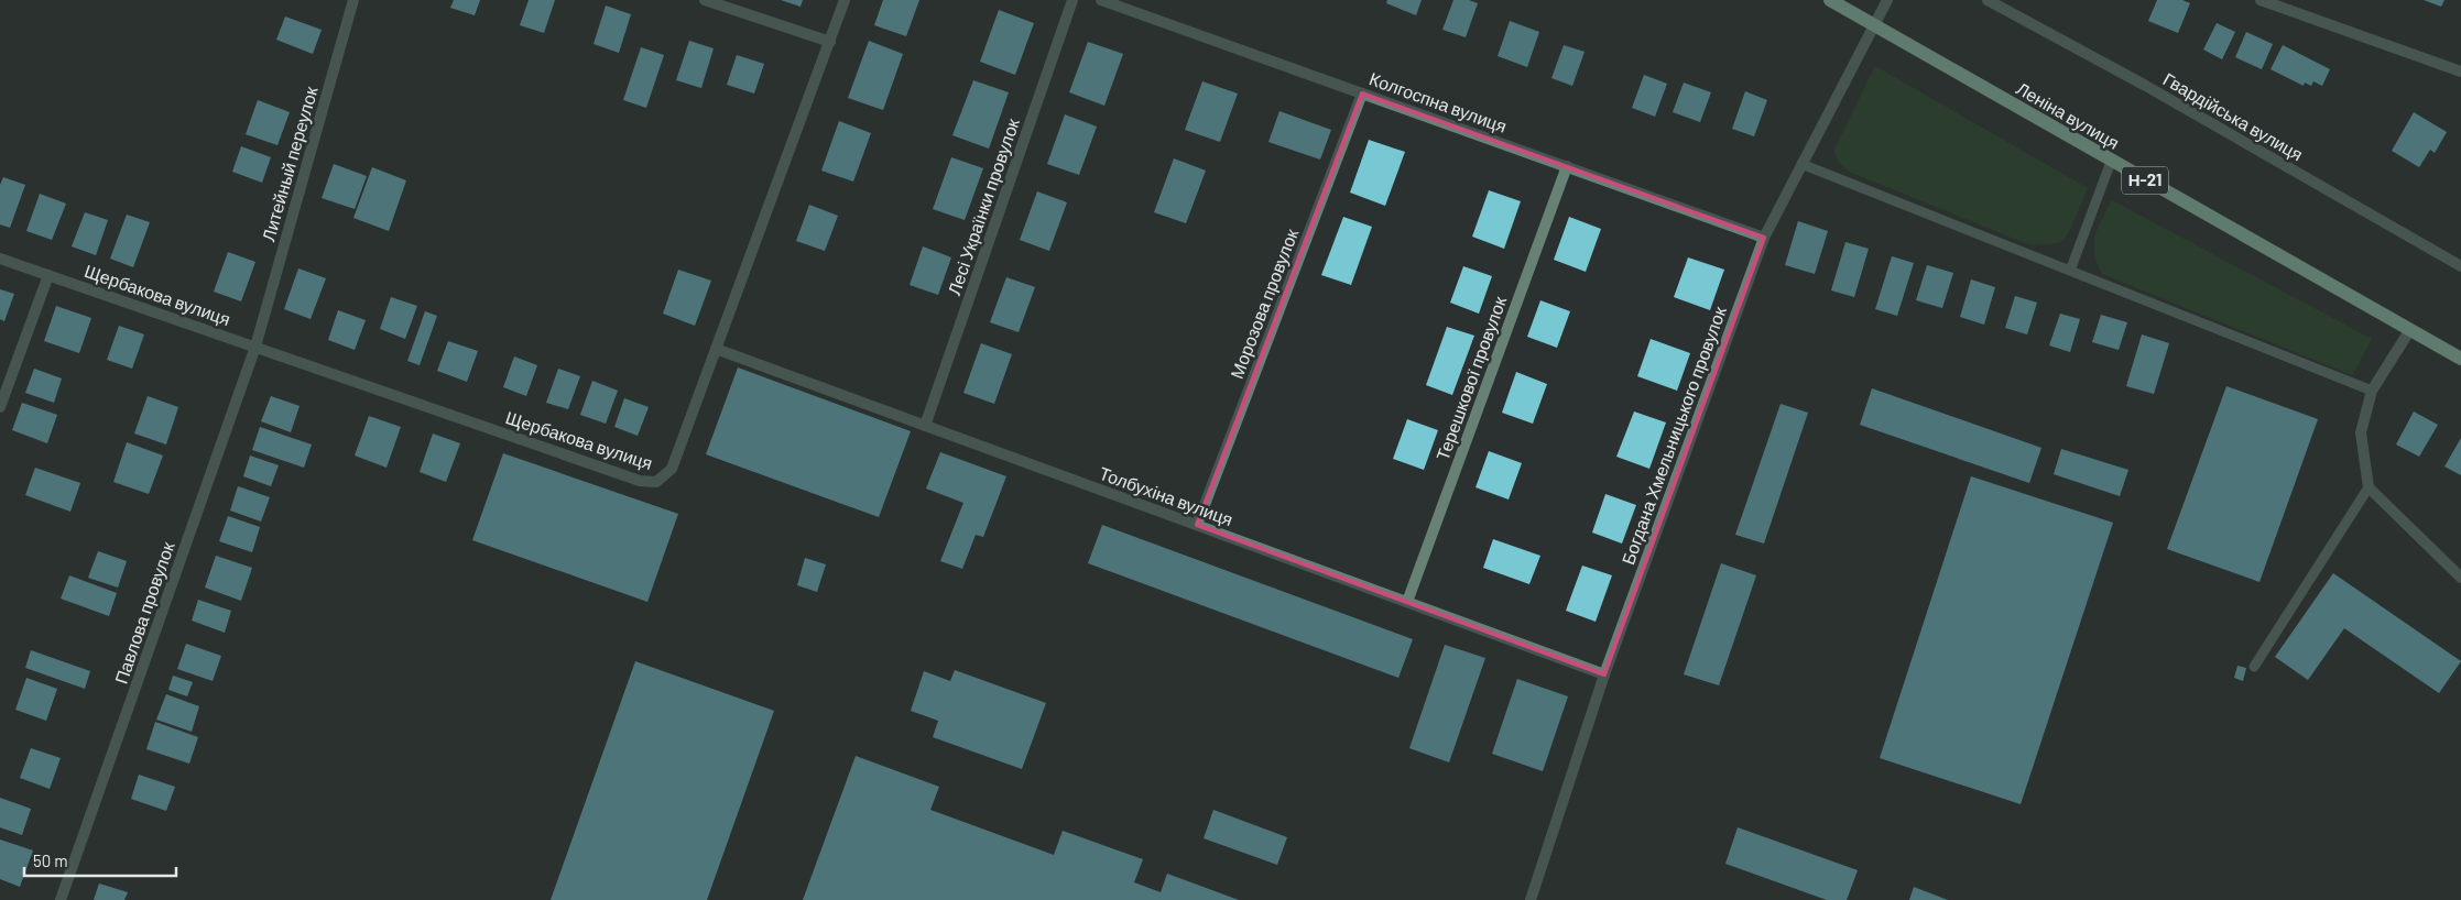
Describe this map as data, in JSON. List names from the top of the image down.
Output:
{
  "streets": {
    "main road": ["Леніна вулиця", "Н-21"],
    "street": [
      "Колгоспна вулиця",
      "Гвардійська вулиця",
      "Литейный переулок",
      "Лесі Українки провулок",
      "Щербакова вулиця",
      "Морозова провулок",
      "Терешкової провулок",
      "Богдана Хмельницького провулок",
      "Толбухіна вулиця",
      "Павлова провулок"
    ]
  },
  "crossings": [
    ["Колгоспна вулиця", "Морозова провулок"],
    ["Колгоспна вулиця", "Терешкової провулок"],
    ["Колгоспна вулиця", "Богдана Хмельницького провулок"],
    ["Леніна вулиця", "Богдана Хмельницького провулок"],
    ["Литейный переулок", "Щербакова вулиця"],
    ["Литейный переулок", "Павлова провулок"],
    ["Лесі Українки провулок", "Толбухіна вулиця"],
    ["Щербакова вулиця", "Толбухіна вулиця"],
    ["Щербакова вулиця", "Павлова провулок"],
    ["Морозова провулок", "Толбухіна вулиця"],
    ["Терешкової провулок", "Толбухіна вулиця"],
    ["Богдана Хмельницького провулок", "Толбухіна вулиця"]
  ],
  "scale_bar": "50 m"
}
